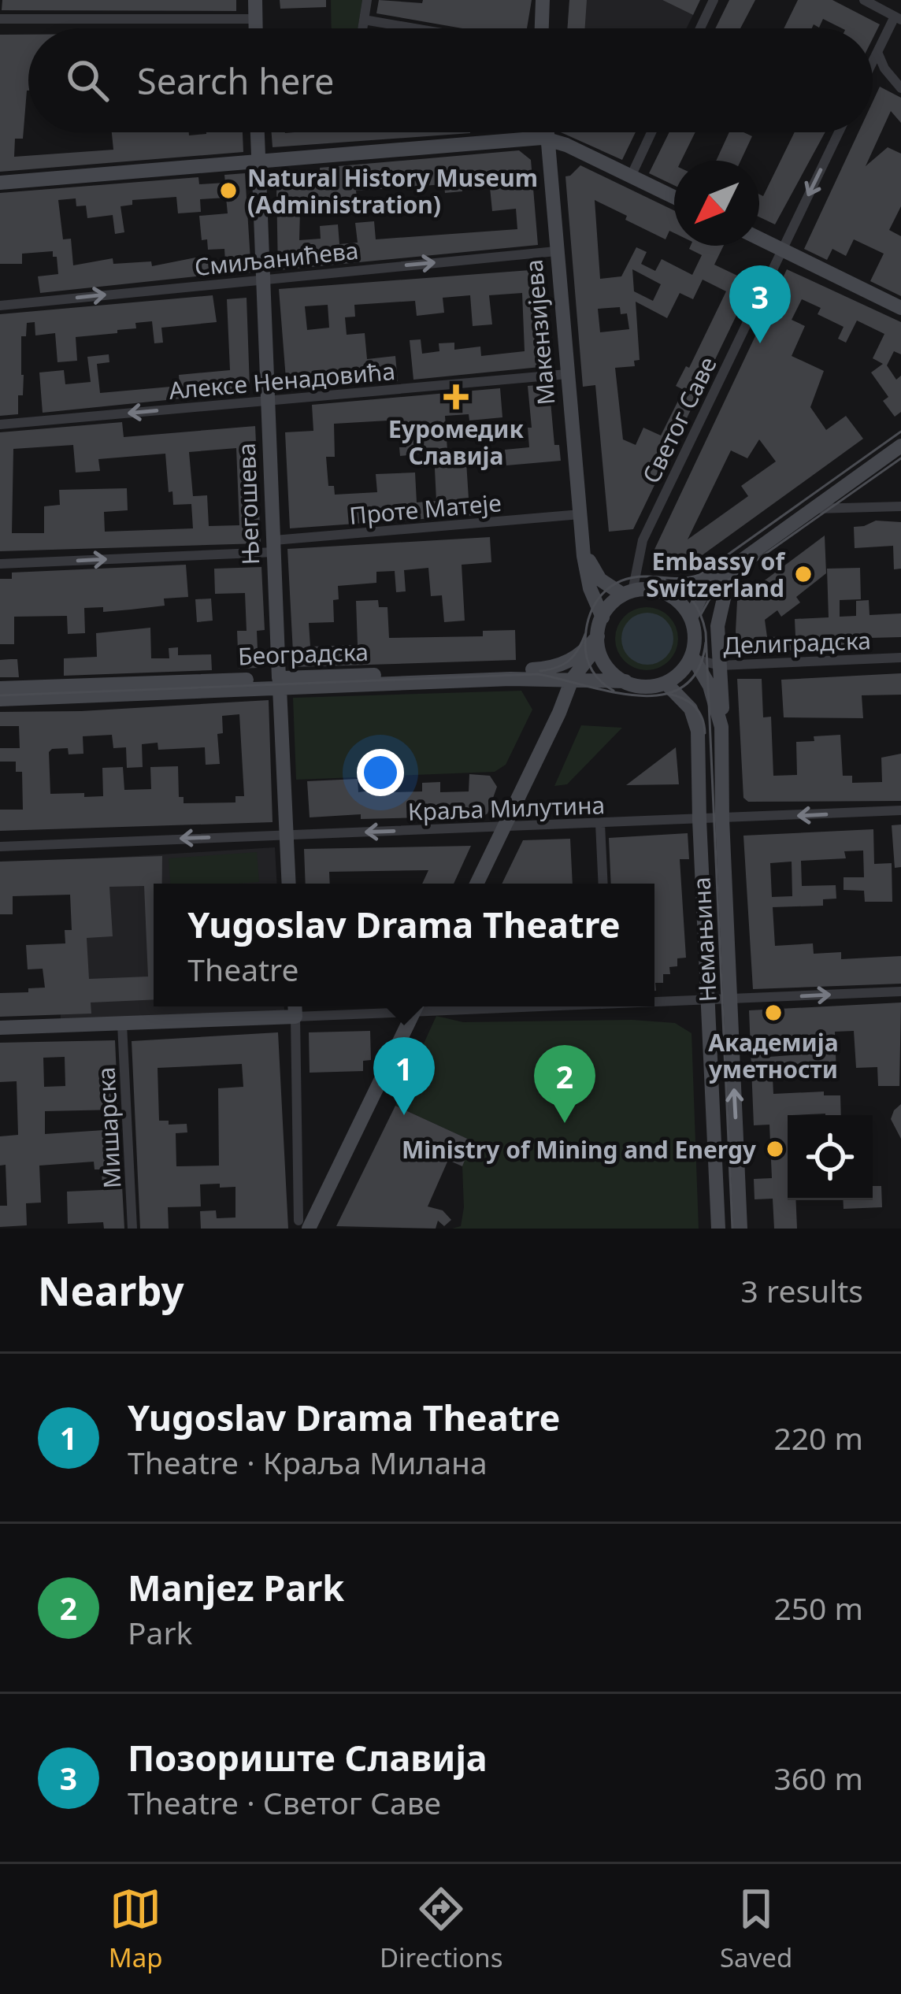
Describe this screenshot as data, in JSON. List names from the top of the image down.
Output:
{
  "streets": {
    "main road": [
      "Макензијева",
      "Његошева",
      "Београдска",
      "Немањина"
    ],
    "street": [
      "Смиљанићева",
      "Алексе Ненадовића",
      "Светог Саве",
      "Проте Матеје",
      "Делиградска",
      "Краља Милутина",
      "Мишарска"
    ]
  },
  "crossings": [
    ["Смиљанићева", "Макензијева"],
    ["Смиљанићева", "Његошева"],
    ["Макензијева", "Алексе Ненадовића"],
    ["Макензијева", "Светог Саве"],
    ["Макензијева", "Проте Матеје"],
    ["Макензијева", "Делиградска"],
    ["Макензијева", "Београдска"],
    ["Макензијева", "Немањина"],
    ["Алексе Ненадовића", "Његошева"],
    ["Светог Саве", "Делиградска"],
    ["Светог Саве", "Београдска"],
    ["Светог Саве", "Немањина"],
    ["Његошева", "Проте Матеје"],
    ["Његошева", "Београдска"],
    ["Његошева", "Краља Милутина"],
    ["Делиградска", "Београдска"],
    ["Делиградска", "Немањина"],
    ["Београдска", "Немањина"],
    ["Краља Милутина", "Немањина"]
  ],
  "one_way": [
    "Смиљанићева",
    "Алексе Ненадовића",
    "Проте Матеје",
    "Краља Милутина"
  ],
  "places": {
    "other": [
      "Natural History Museum (Administration)",
      "Embassy of Switzerland",
      "Академија уметности",
      "Ministry of Mining and Energy"
    ],
    "health": ["Еуромедик Славија"]
  },
  "north": "bottom left",
  "page": {
    "search": "Search here",
    "pins": ["3", "1", "2"],
    "popup": ["Yugoslav Drama Theatre", "Theatre"],
    "heading": ["Nearby", "3 results"],
    "list": [
      {
        "mark": "1",
        "name": "Yugoslav Drama Theatre",
        "note": "Theatre · Краља Милана",
        "value": "220 m"
      },
      {
        "mark": "2",
        "name": "Manjez Park",
        "note": "Park",
        "value": "250 m"
      },
      {
        "mark": "3",
        "name": "Позориште Славија",
        "note": "Theatre · Светог Саве",
        "value": "360 m"
      }
    ],
    "nav": ["Map", "Directions", "Saved"]
  }
}
